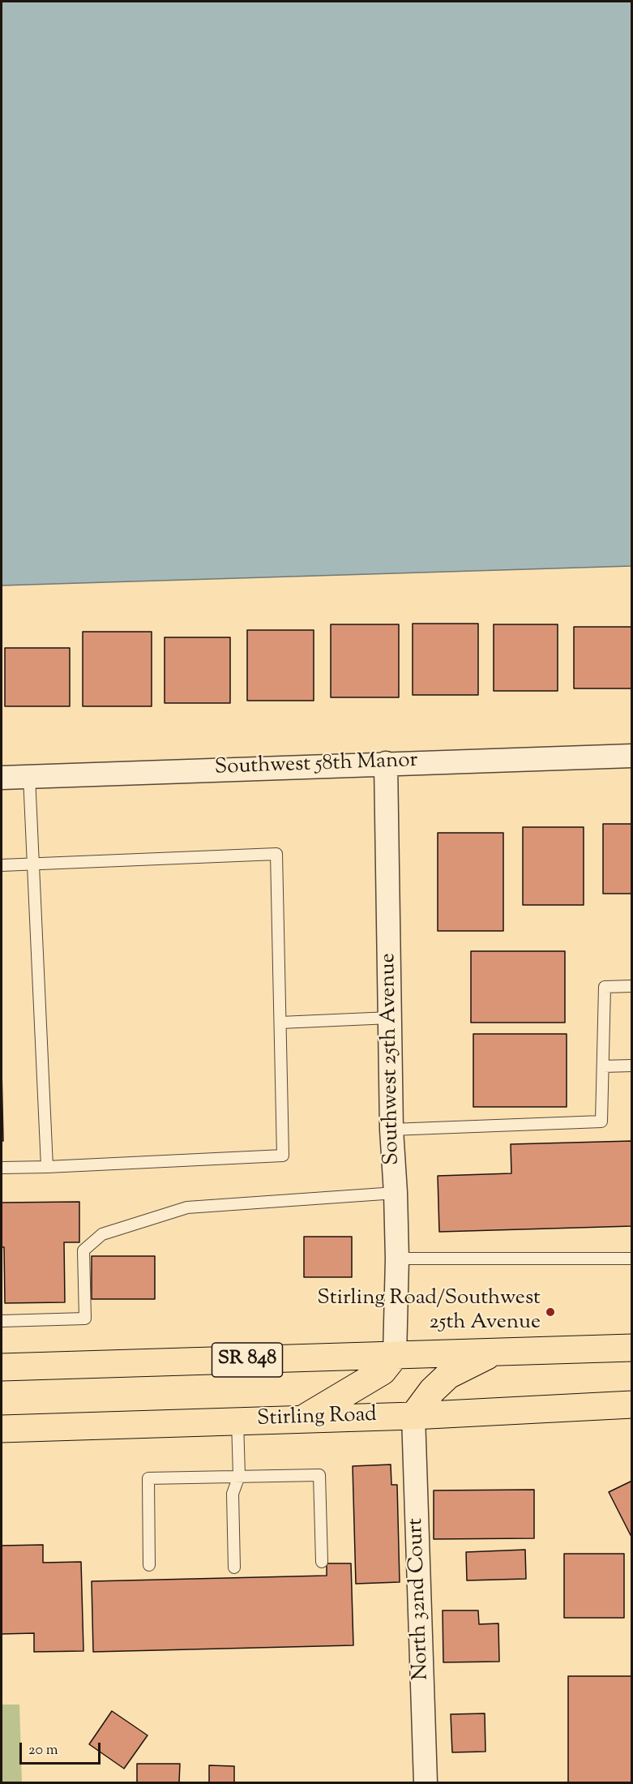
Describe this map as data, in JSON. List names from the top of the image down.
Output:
{
  "streets": {
    "main road": ["SR 848", "Stirling Road"],
    "street": ["Southwest 58th Manor", "Southwest 25th Avenue", "North 32nd Court"]
  },
  "crossings": [
    ["Southwest 58th Manor", "Southwest 25th Avenue"],
    ["Southwest 25th Avenue", "SR 848"],
    ["Stirling Road", "North 32nd Court"]
  ],
  "places": ["Stirling Road/Southwest 25th Avenue"],
  "scale_bar": "20 m"
}
